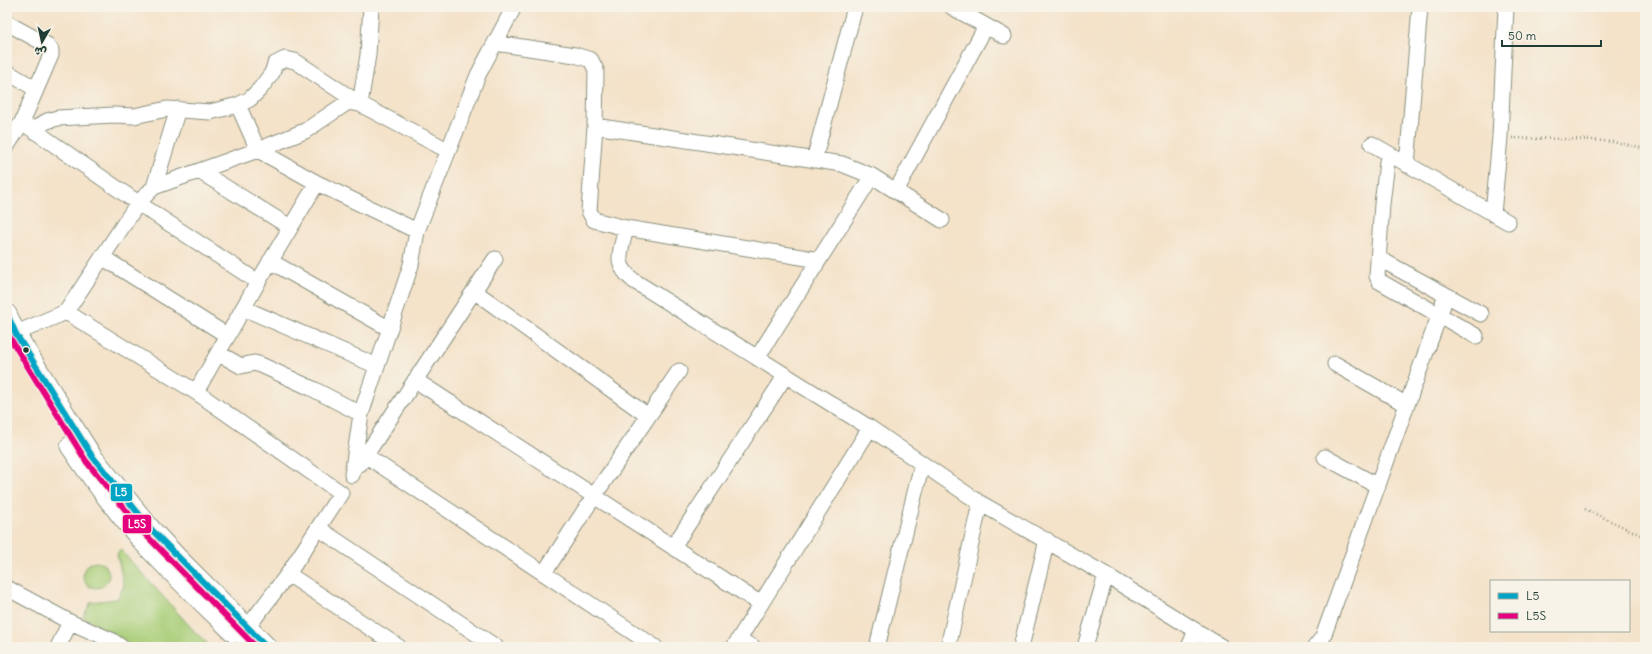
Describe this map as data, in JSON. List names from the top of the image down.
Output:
{
  "lines": ["transit line L5", "transit line L5S"],
  "legend": ["L5", "L5S"],
  "scale_bar": "50 m",
  "north": "bottom"
}
